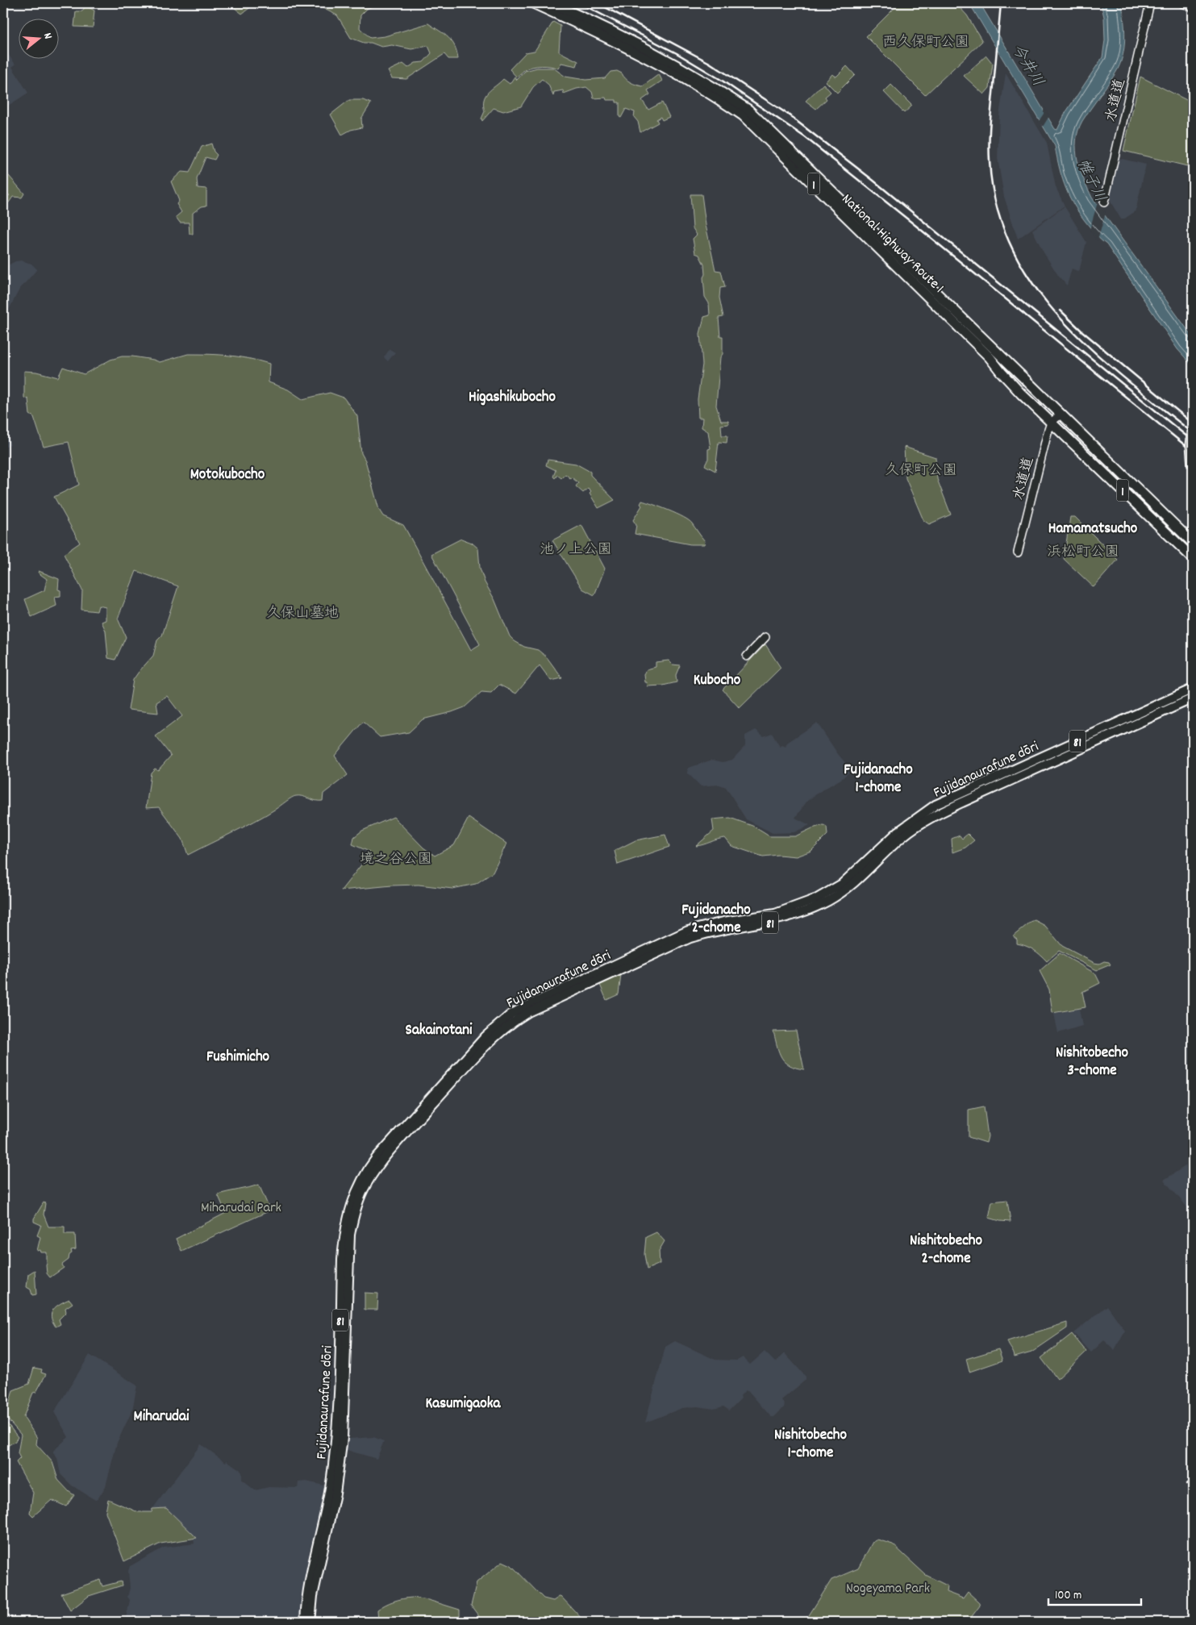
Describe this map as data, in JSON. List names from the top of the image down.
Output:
{
  "streets": {
    "highway": ["1", "National Highway Route 1"],
    "main road": ["81", "Fujidanaurafune dōri"],
    "street": ["水道道"]
  },
  "crossings": [
    ["水道道", "National Highway Route 1"]
  ],
  "districts": [
    "Higashikubocho",
    "Motokubocho",
    "Hamamatsucho",
    "Kubocho",
    "Fujidanacho 1-chome",
    "Fujidanacho 2-chome",
    "Sakainotani",
    "Nishitobecho 3-chome",
    "Fushimicho",
    "Nishitobecho 2-chome",
    "Kasumigaoka",
    "Miharudai",
    "Nishitobecho 1-chome"
  ],
  "water": ["今井川", "帷子川"],
  "parks": [
    "西久保町公園",
    "久保町公園",
    "池ノ上公園",
    "浜松町公園",
    "久保山墓地",
    "境之谷公園",
    "Miharudai Park",
    "Nogeyama Park"
  ],
  "scale_bar": "100 m",
  "north": "right"
}
